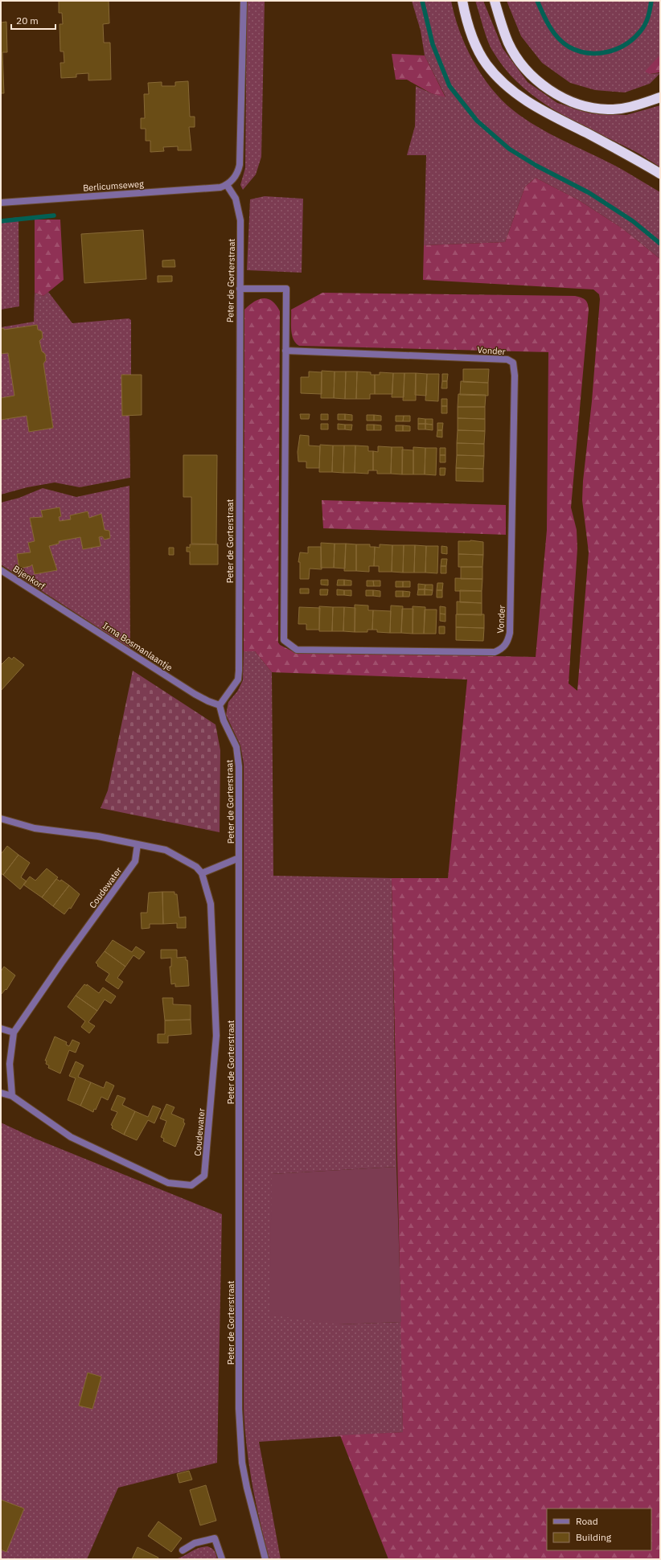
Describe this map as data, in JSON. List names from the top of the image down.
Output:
{
  "streets": {
    "street": [
      "Berlicumseweg",
      "Peter de Gorterstraat",
      "Vonder",
      "Bijenkorf",
      "Irma Bosmanlaantje",
      "Coudewater"
    ]
  },
  "crossings": [
    ["Berlicumseweg", "Peter de Gorterstraat"],
    ["Peter de Gorterstraat", "Vonder"],
    ["Peter de Gorterstraat", "Irma Bosmanlaantje"],
    ["Bijenkorf", "Irma Bosmanlaantje"]
  ],
  "legend": ["Road", "Building"],
  "scale_bar": "20 m"
}
